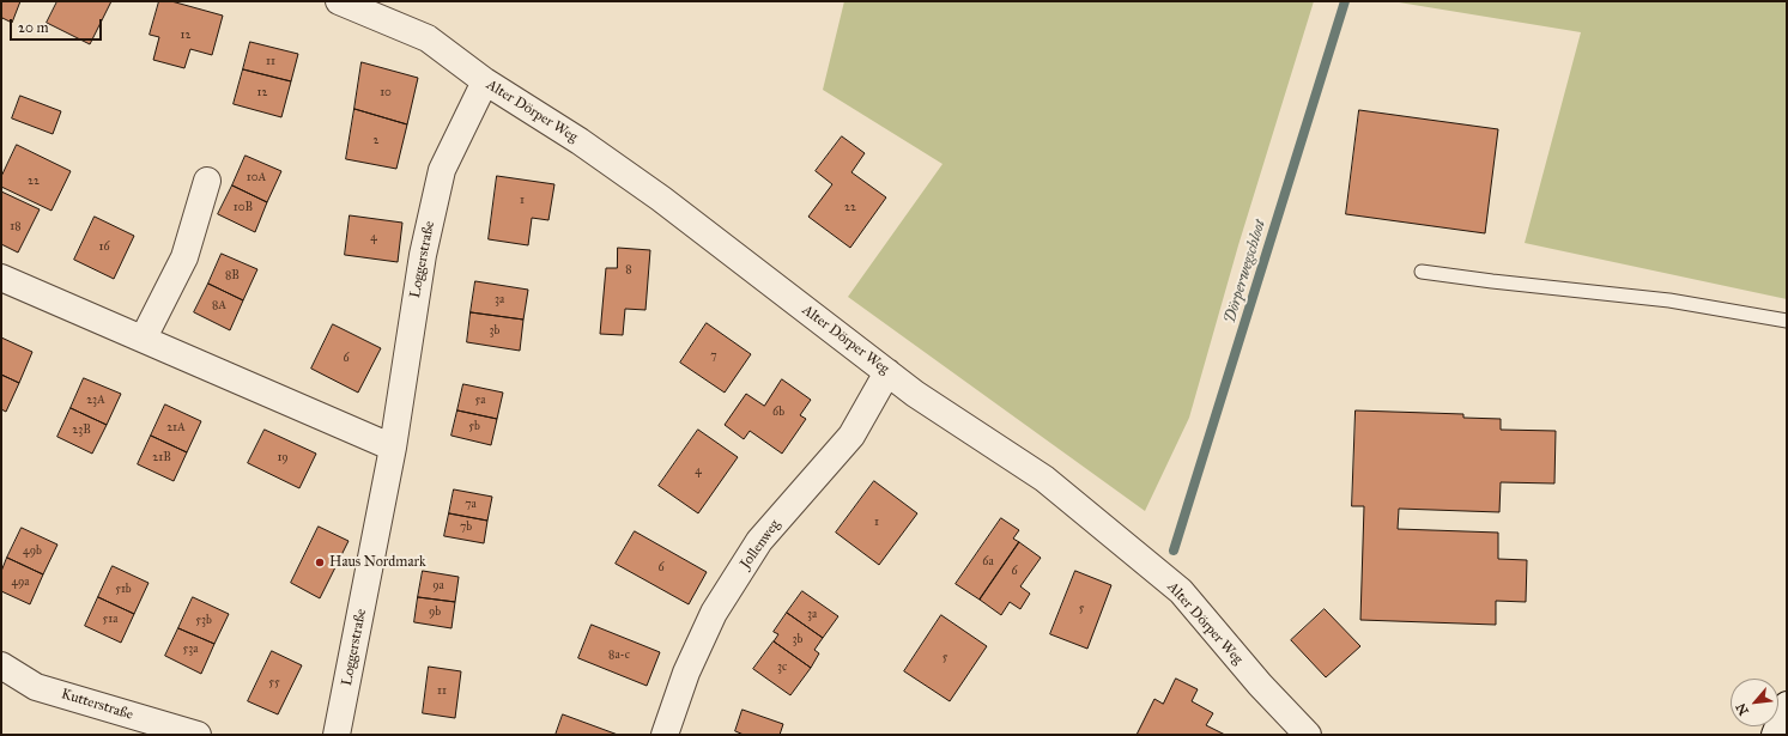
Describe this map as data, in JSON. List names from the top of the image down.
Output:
{
  "streets": {
    "street": [
      "Alter Dörper Weg",
      "Loggerstraße",
      "Jollenweg",
      "Kutterstraße"
    ]
  },
  "crossings": [
    ["Alter Dörper Weg", "Loggerstraße"],
    ["Alter Dörper Weg", "Jollenweg"]
  ],
  "water": ["Dörperwegschloot"],
  "places": ["Haus Nordmark"],
  "house_numbers": [
    "12",
    "11",
    "12",
    "10",
    "2",
    "10A",
    "22",
    "1",
    "10B",
    "22",
    "18",
    "4",
    "16",
    "8",
    "8B",
    "3a",
    "8A",
    "3b",
    "7",
    "6",
    "23A",
    "5a",
    "6b",
    "5b",
    "21A",
    "23B",
    "21B",
    "19",
    "4",
    "7a",
    "1",
    "7b",
    "49b",
    "6a",
    "6",
    "6",
    "49a",
    "9a",
    "51b",
    "5",
    "9b",
    "3a",
    "51a",
    "53b",
    "3b",
    "53a",
    "8a-c",
    "5",
    "3c",
    "55",
    "11"
  ],
  "scale_bar": "20 m",
  "north": "bottom left"
}
